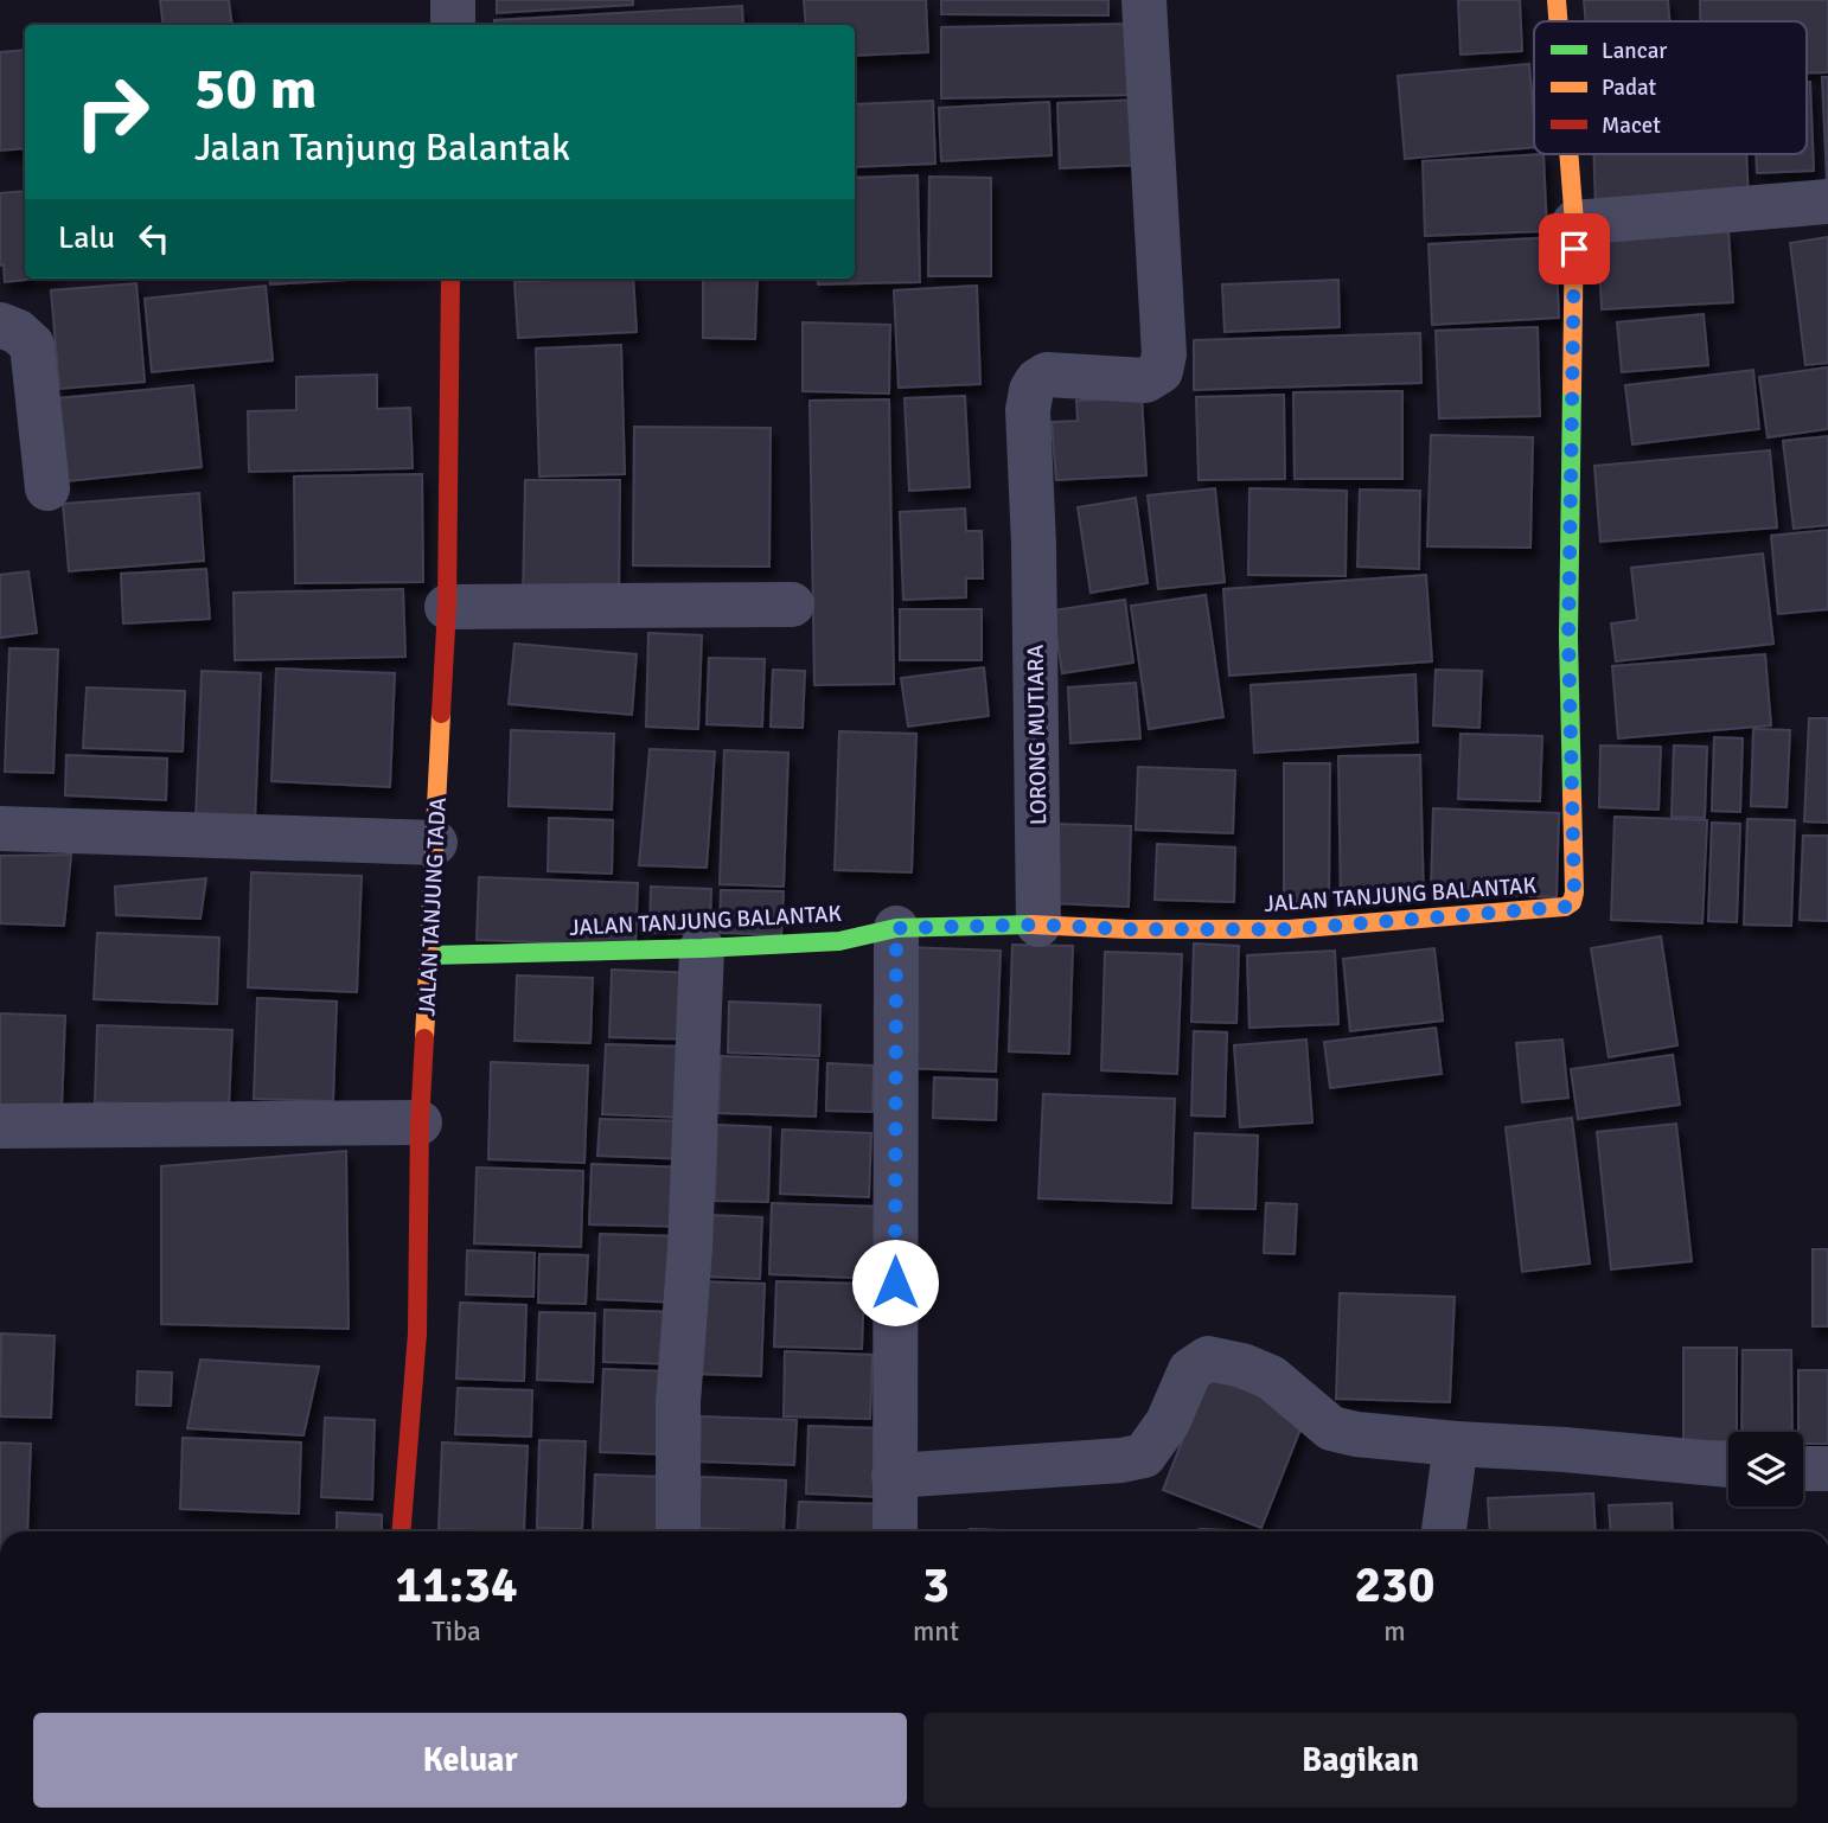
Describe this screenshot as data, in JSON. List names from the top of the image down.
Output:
{
  "streets": {
    "street": ["LORONG MUTIARA", "JALAN TANJUNG BALANTAK", "JALAN TANJUNG TADA"]
  },
  "crossings": [
    ["LORONG MUTIARA", "JALAN TANJUNG BALANTAK"],
    ["JALAN TANJUNG BALANTAK", "JALAN TANJUNG TADA"]
  ],
  "legend": ["Lancar", "Padat", "Macet"],
  "page": {
    "turn": ["50 m", "Jalan Tanjung Balantak"],
    "then": "Lalu",
    "eta": [
      "11:34",
      "Tiba",
      "3",
      "mnt",
      "230",
      "m"
    ],
    "buttons": ["Keluar", "Bagikan"]
  }
}
